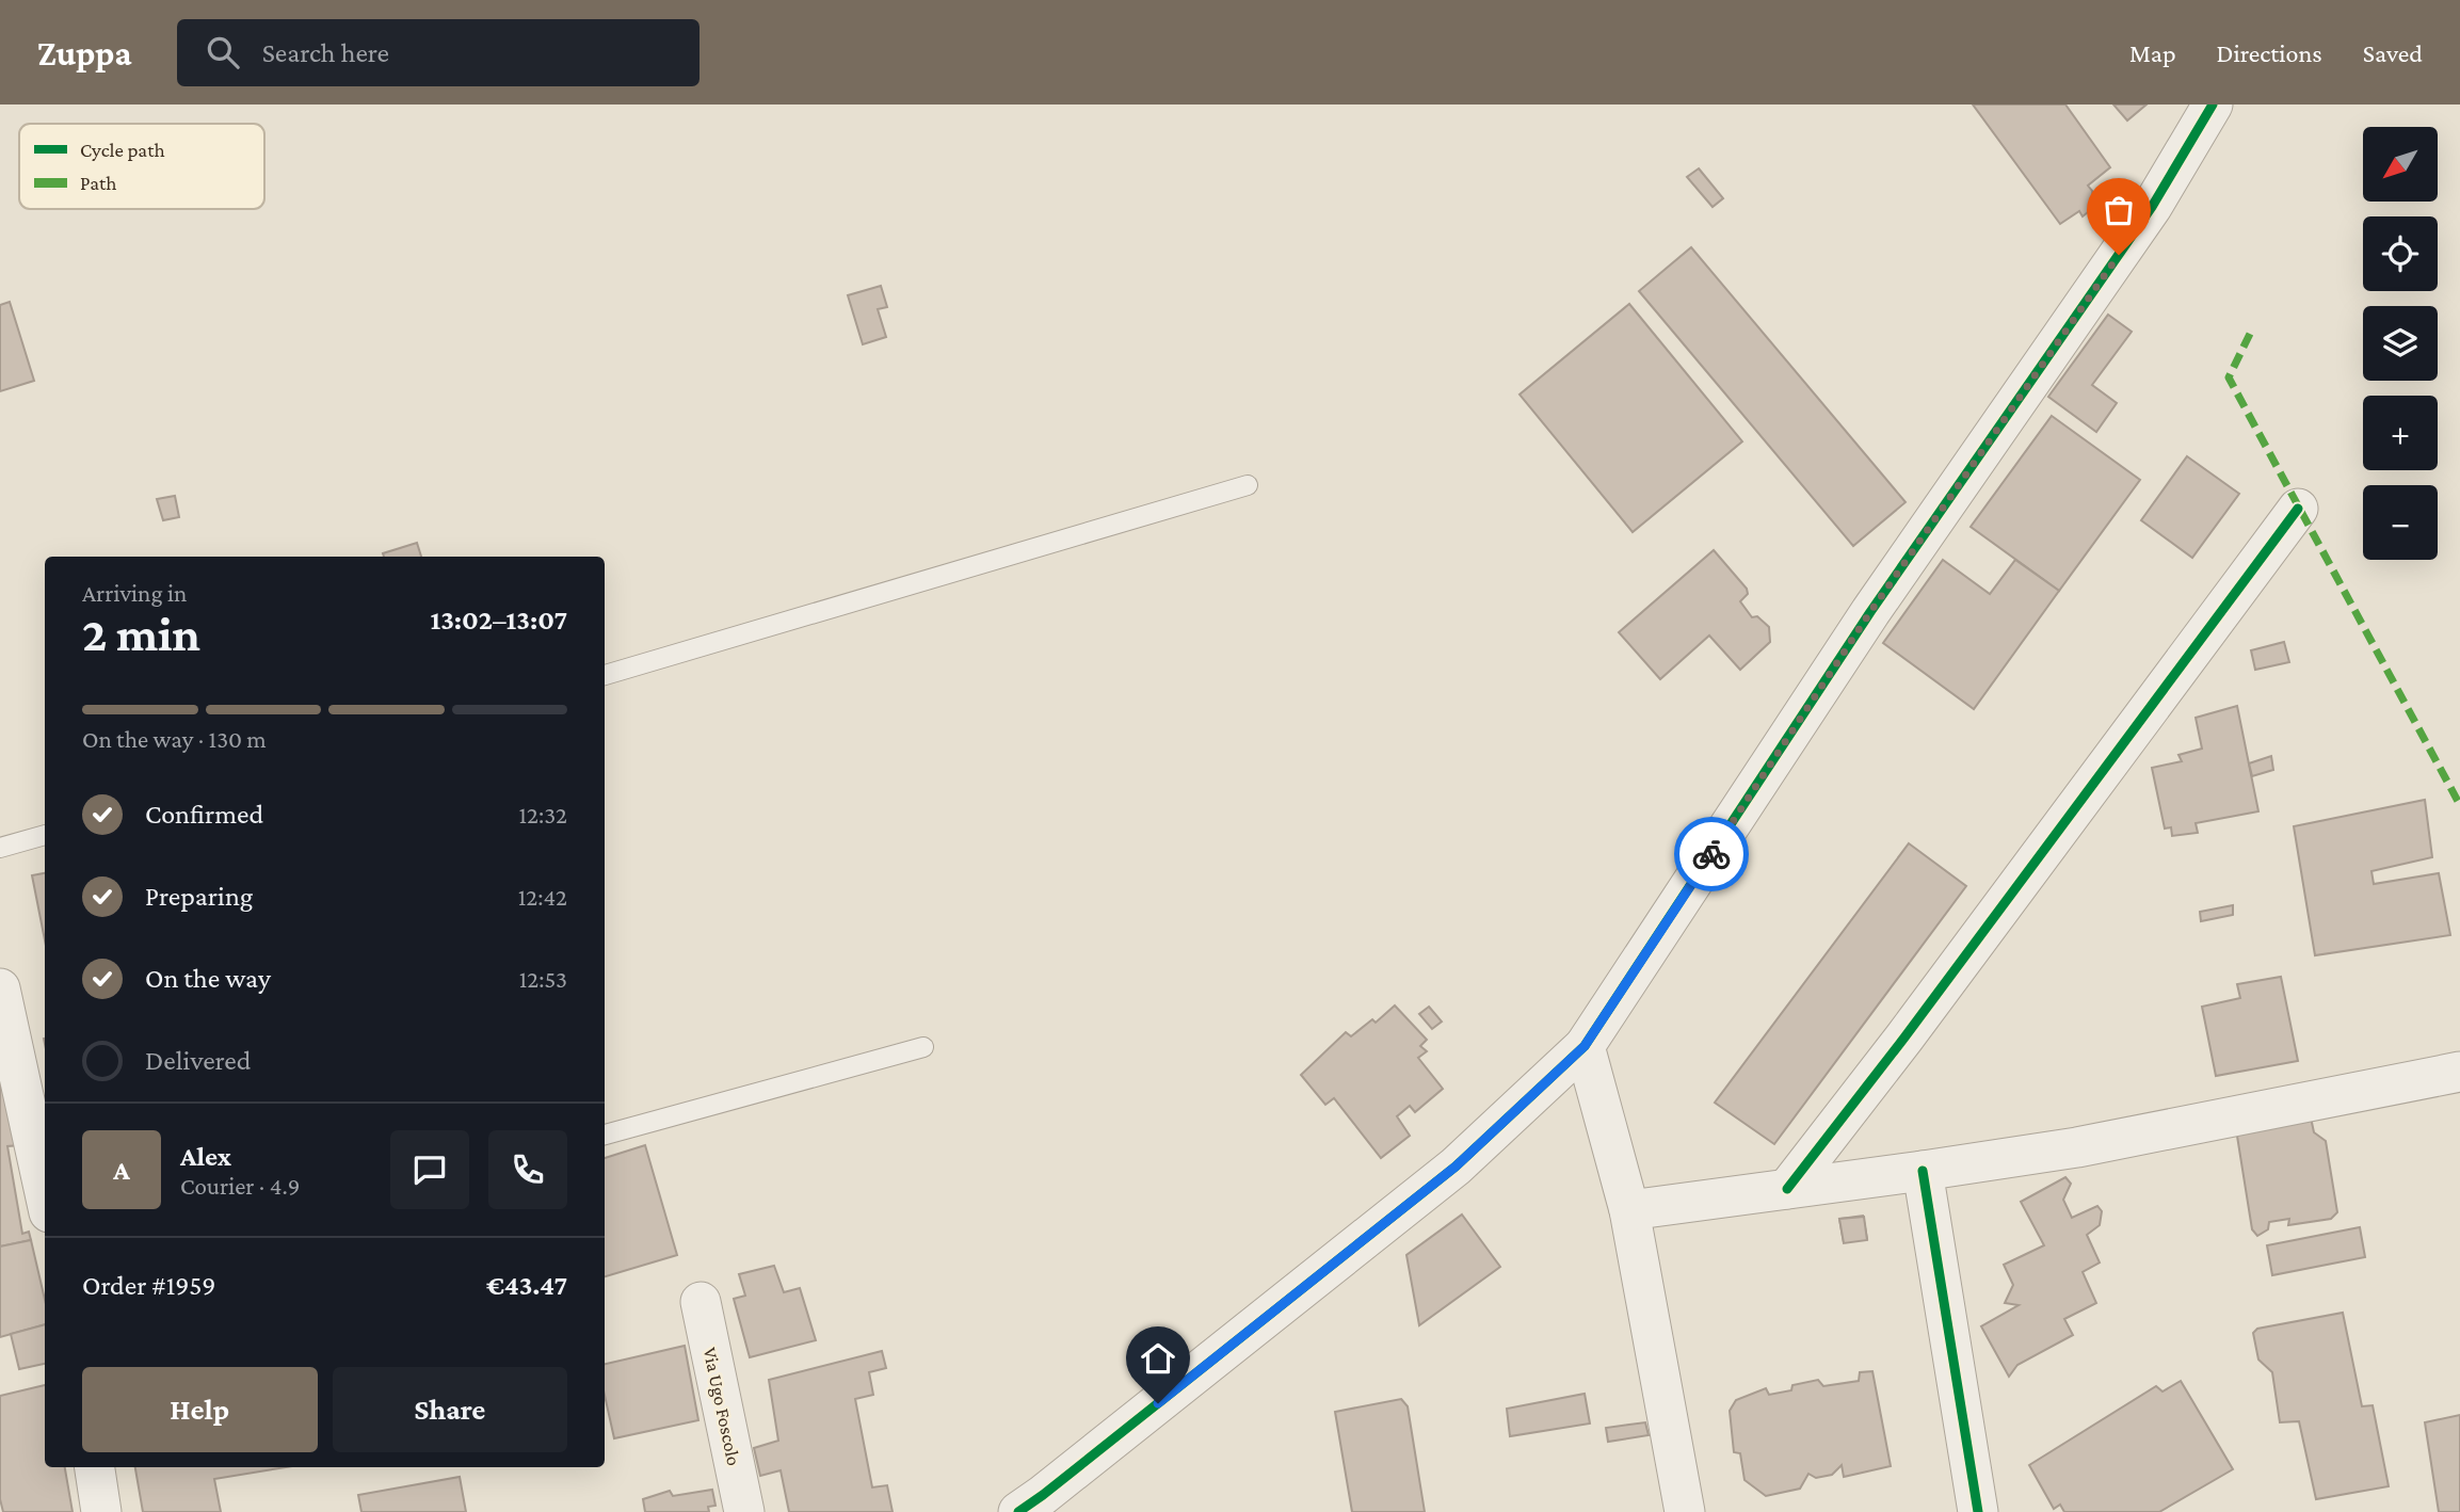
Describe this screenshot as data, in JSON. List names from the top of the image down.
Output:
{
  "streets": {
    "street": ["Via Ugo Foscolo"]
  },
  "legend": ["Cycle path", "Path"],
  "north": "bottom left",
  "page": {
    "header": "Zuppa",
    "search": "Search here",
    "nav": ["Map", "Directions", "Saved"],
    "map_buttons": ["+", "−"],
    "heading": ["2 min", "Arriving in", "13:02–13:07"],
    "panel": [
      "Alex",
      "Courier · 4.9",
      "Order #1959",
      "€43.47"
    ],
    "bar": "On the way · 130 m",
    "list": [
      ["Confirmed", "12:32"],
      ["Preparing", "12:42"],
      ["On the way", "12:53"],
      "Delivered"
    ],
    "round": "A",
    "buttons": ["Help", "Share"]
  }
}
